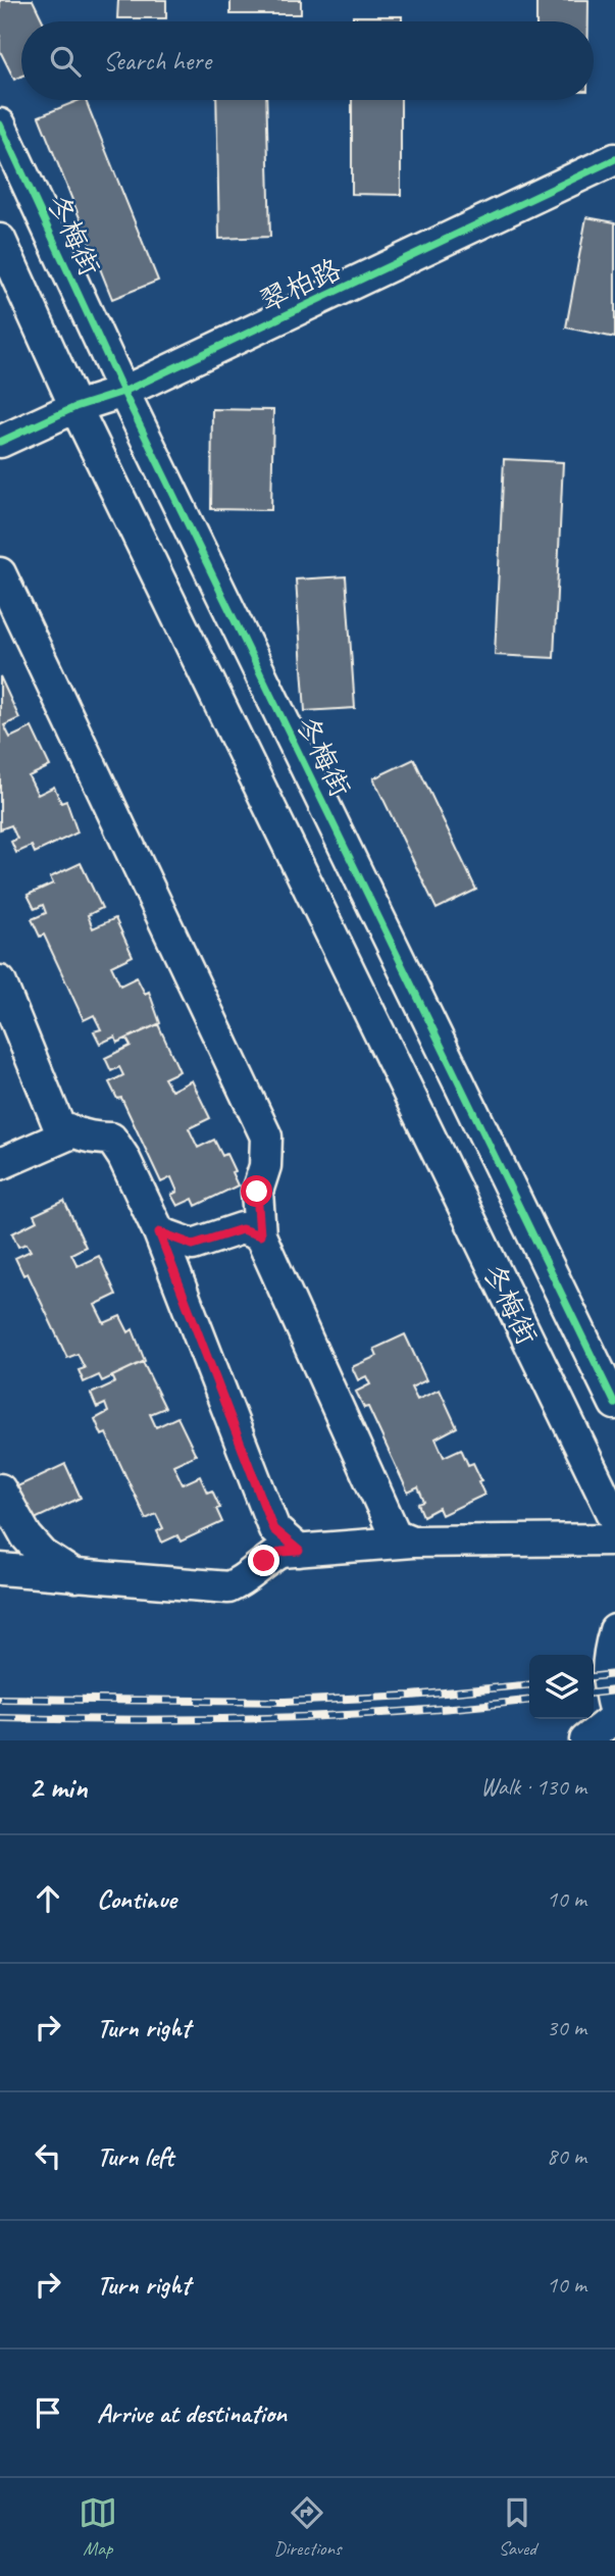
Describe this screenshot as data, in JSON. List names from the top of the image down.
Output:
{
  "streets": {
    "street": ["冬梅街", "翠柏路"]
  },
  "crossings": [
    ["冬梅街", "翠柏路"]
  ],
  "page": {
    "search": "Search here",
    "heading": ["2 min", "Walk · 130 m"],
    "list": [
      ["Continue", "10 m"],
      ["Turn right", "30 m"],
      ["Turn left", "80 m"],
      ["Turn right", "10 m"],
      "Arrive at destination"
    ],
    "nav": ["Map", "Directions", "Saved"]
  }
}
